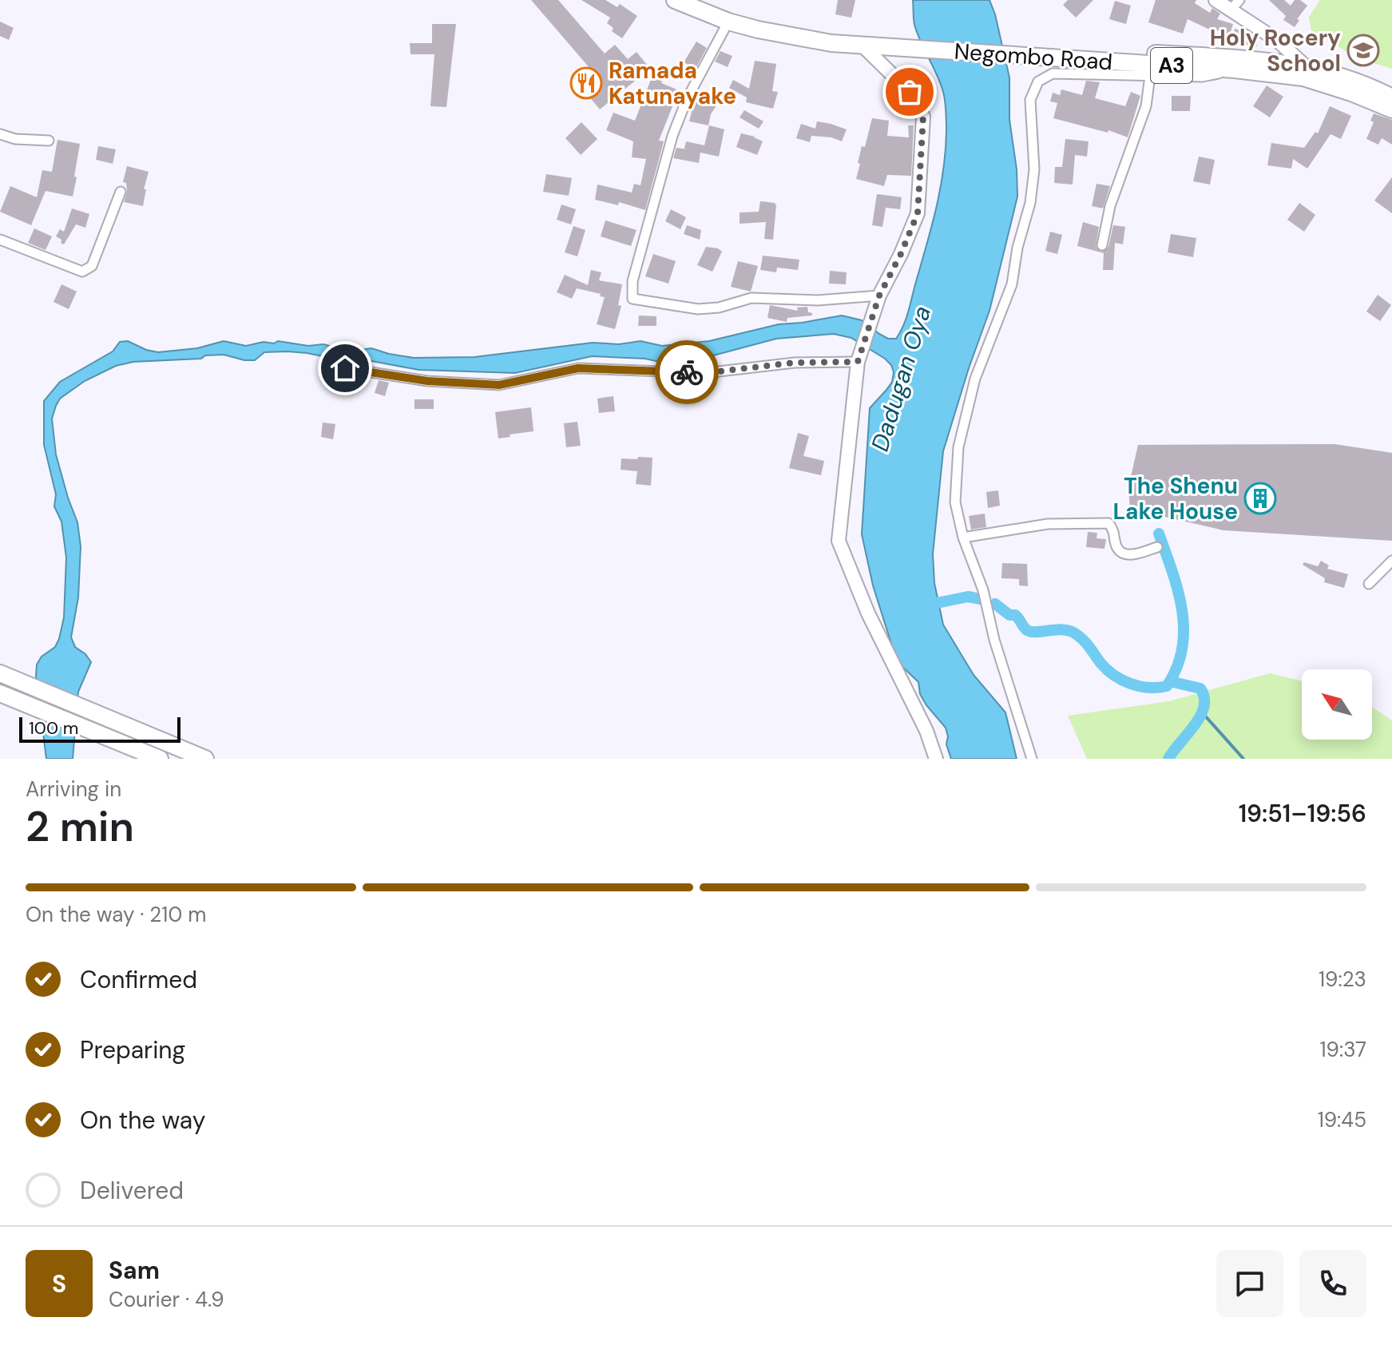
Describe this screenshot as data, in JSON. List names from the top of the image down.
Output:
{
  "streets": {
    "highway": ["Negombo Road", "A3"]
  },
  "water": ["Dadugan Oya"],
  "places": {
    "school or university": ["Holy Rocery School"],
    "restaurant": ["Ramada Katunayake"],
    "building": ["The Shenu Lake House"]
  },
  "scale_bar": "100 m",
  "north": "top left",
  "page": {
    "scale": "100 m",
    "heading": ["2 min", "Arriving in", "19:51–19:56"],
    "panel": ["Sam", "Courier · 4.9"],
    "bar": "On the way · 210 m",
    "list": [
      ["Confirmed", "19:23"],
      ["Preparing", "19:37"],
      ["On the way", "19:45"],
      "Delivered"
    ],
    "round": "S"
  }
}
